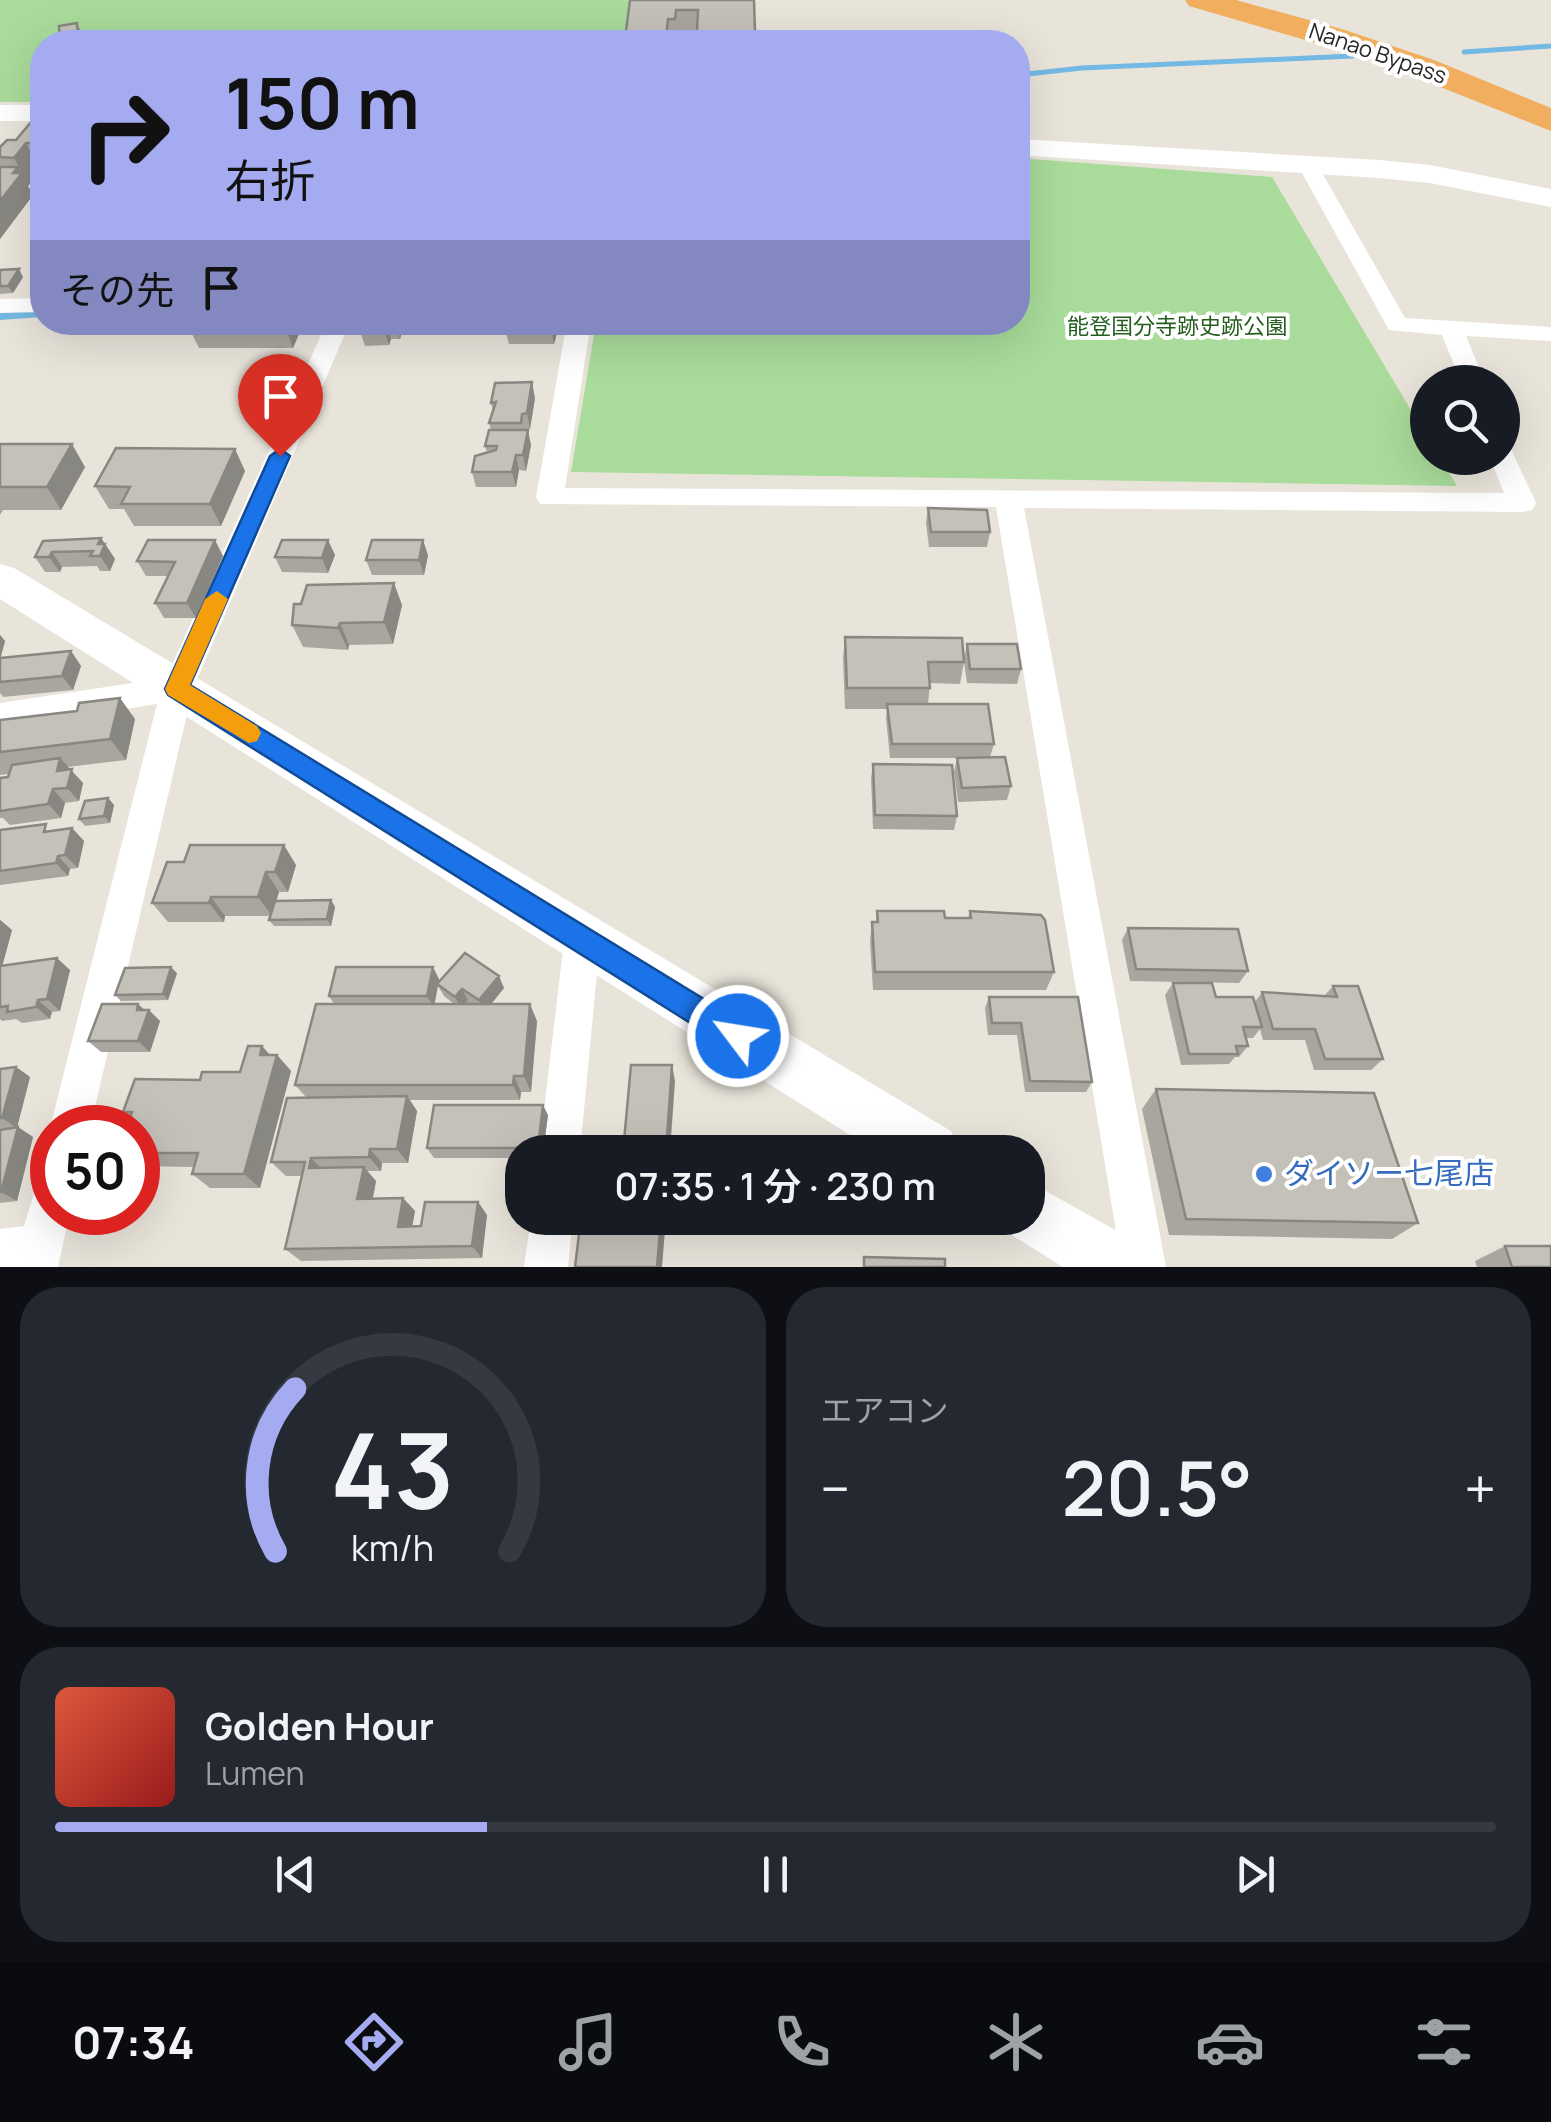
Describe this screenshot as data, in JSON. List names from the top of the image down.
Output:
{
  "streets": {
    "highway": ["Nanao Bypass"]
  },
  "parks": ["能登国分寺跡史跡公園"],
  "places": ["ダイソー七尾店"],
  "page": {
    "turn": ["150 m", "右折"],
    "then": "その先",
    "limit": "50",
    "trip": "07:35 · 1 分 · 230 m",
    "tile": "エアコン",
    "heat": ["−", "20.5°", "+"],
    "song": ["Golden Hour", "Lumen"],
    "tabs": "07:34",
    "gauge": ["43", "km/h"]
  }
}
